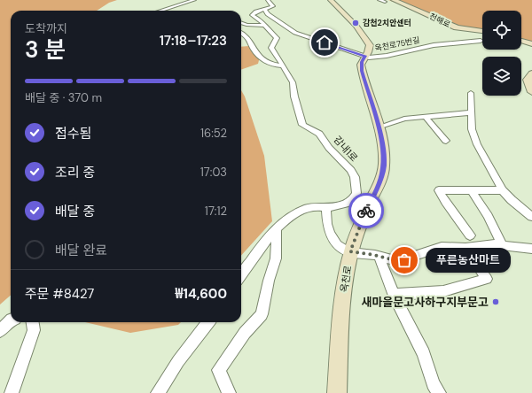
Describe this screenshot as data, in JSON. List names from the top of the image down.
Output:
{
  "streets": {
    "street": [
      "천해로",
      "옥천로75번길",
      "감내1로",
      "옥천로"
    ]
  },
  "crossings": [
    ["옥천로75번길", "감내1로"],
    ["옥천로75번길", "옥천로"]
  ],
  "places": ["감천2치안센터", "푸른농산마트", "새마을문고사하구지부문고"],
  "page": {
    "heading": ["3 분", "도착까지", "17:18–17:23"],
    "panel": ["주문 #8427", "₩14,600"],
    "bar": "배달 중 · 370 m",
    "list": [
      ["접수됨", "16:52"],
      ["조리 중", "17:03"],
      ["배달 중", "17:12"],
      "배달 완료"
    ],
    "bubble": "푸른농산마트"
  }
}
